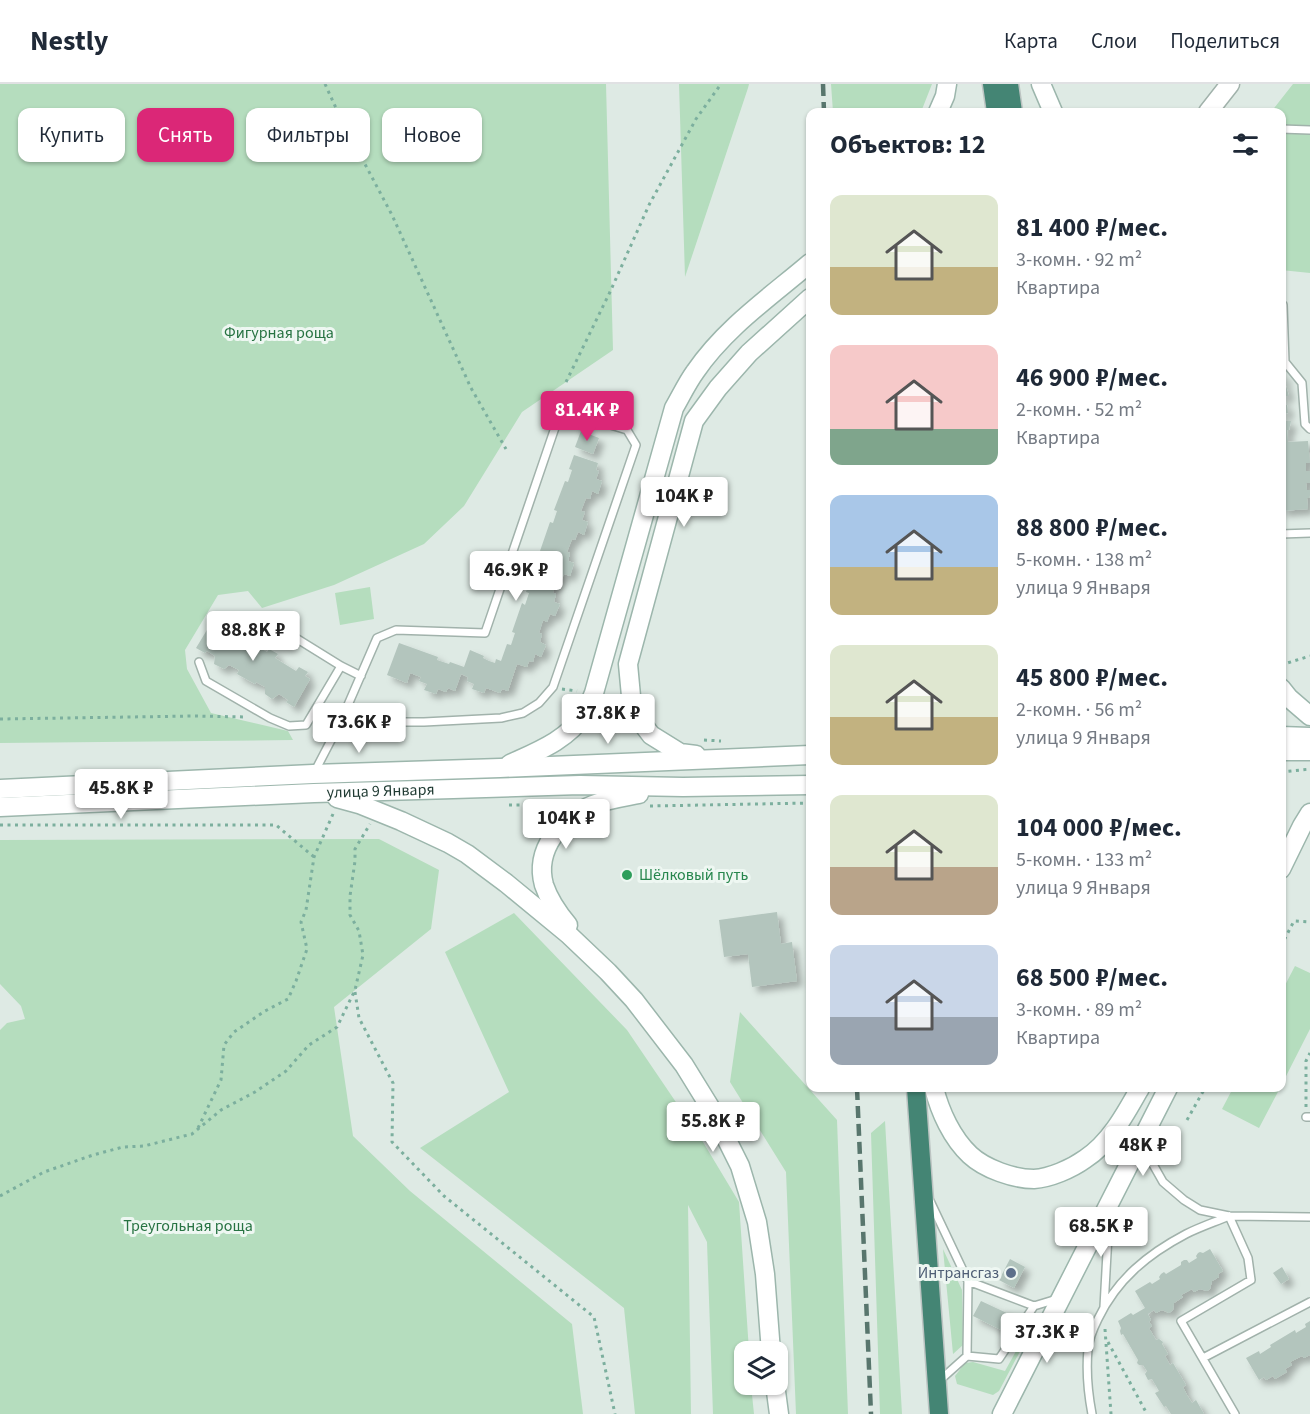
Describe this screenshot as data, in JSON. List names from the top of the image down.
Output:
{
  "streets": {
    "main road": ["улица 9 Января"]
  },
  "parks": ["Фигурная роща", "Треугольная роща"],
  "places": ["Шёлковый путь", "Интрансгаз"],
  "page": {
    "header": "Nestly",
    "nav": ["Карта", "Слои", "Поделиться"],
    "chip": [
      "Купить",
      "Снять",
      "Фильтры",
      "Новое"
    ],
    "heading": "Объектов: 12",
    "list": [
      {
        "name": "81 400 ₽/мес.",
        "note": "3-комн. · 92 m² · Квартира"
      },
      {
        "name": "46 900 ₽/мес.",
        "note": "2-комн. · 52 m² · Квартира"
      },
      {
        "name": "88 800 ₽/мес.",
        "note": "5-комн. · 138 m² · улица 9 Января"
      },
      {
        "name": "45 800 ₽/мес.",
        "note": "2-комн. · 56 m² · улица 9 Января"
      },
      {
        "name": "104 000 ₽/мес.",
        "note": "5-комн. · 133 m² · улица 9 Января"
      },
      {
        "name": "68 500 ₽/мес.",
        "note": "3-комн. · 89 m² · Квартира"
      }
    ],
    "price": [
      "81.4K ₽",
      "104K ₽",
      "46.9K ₽",
      "88.8K ₽",
      "37.8K ₽",
      "73.6K ₽",
      "45.8K ₽",
      "104K ₽",
      "55.8K ₽",
      "48K ₽",
      "68.5K ₽",
      "37.3K ₽"
    ]
  }
}
